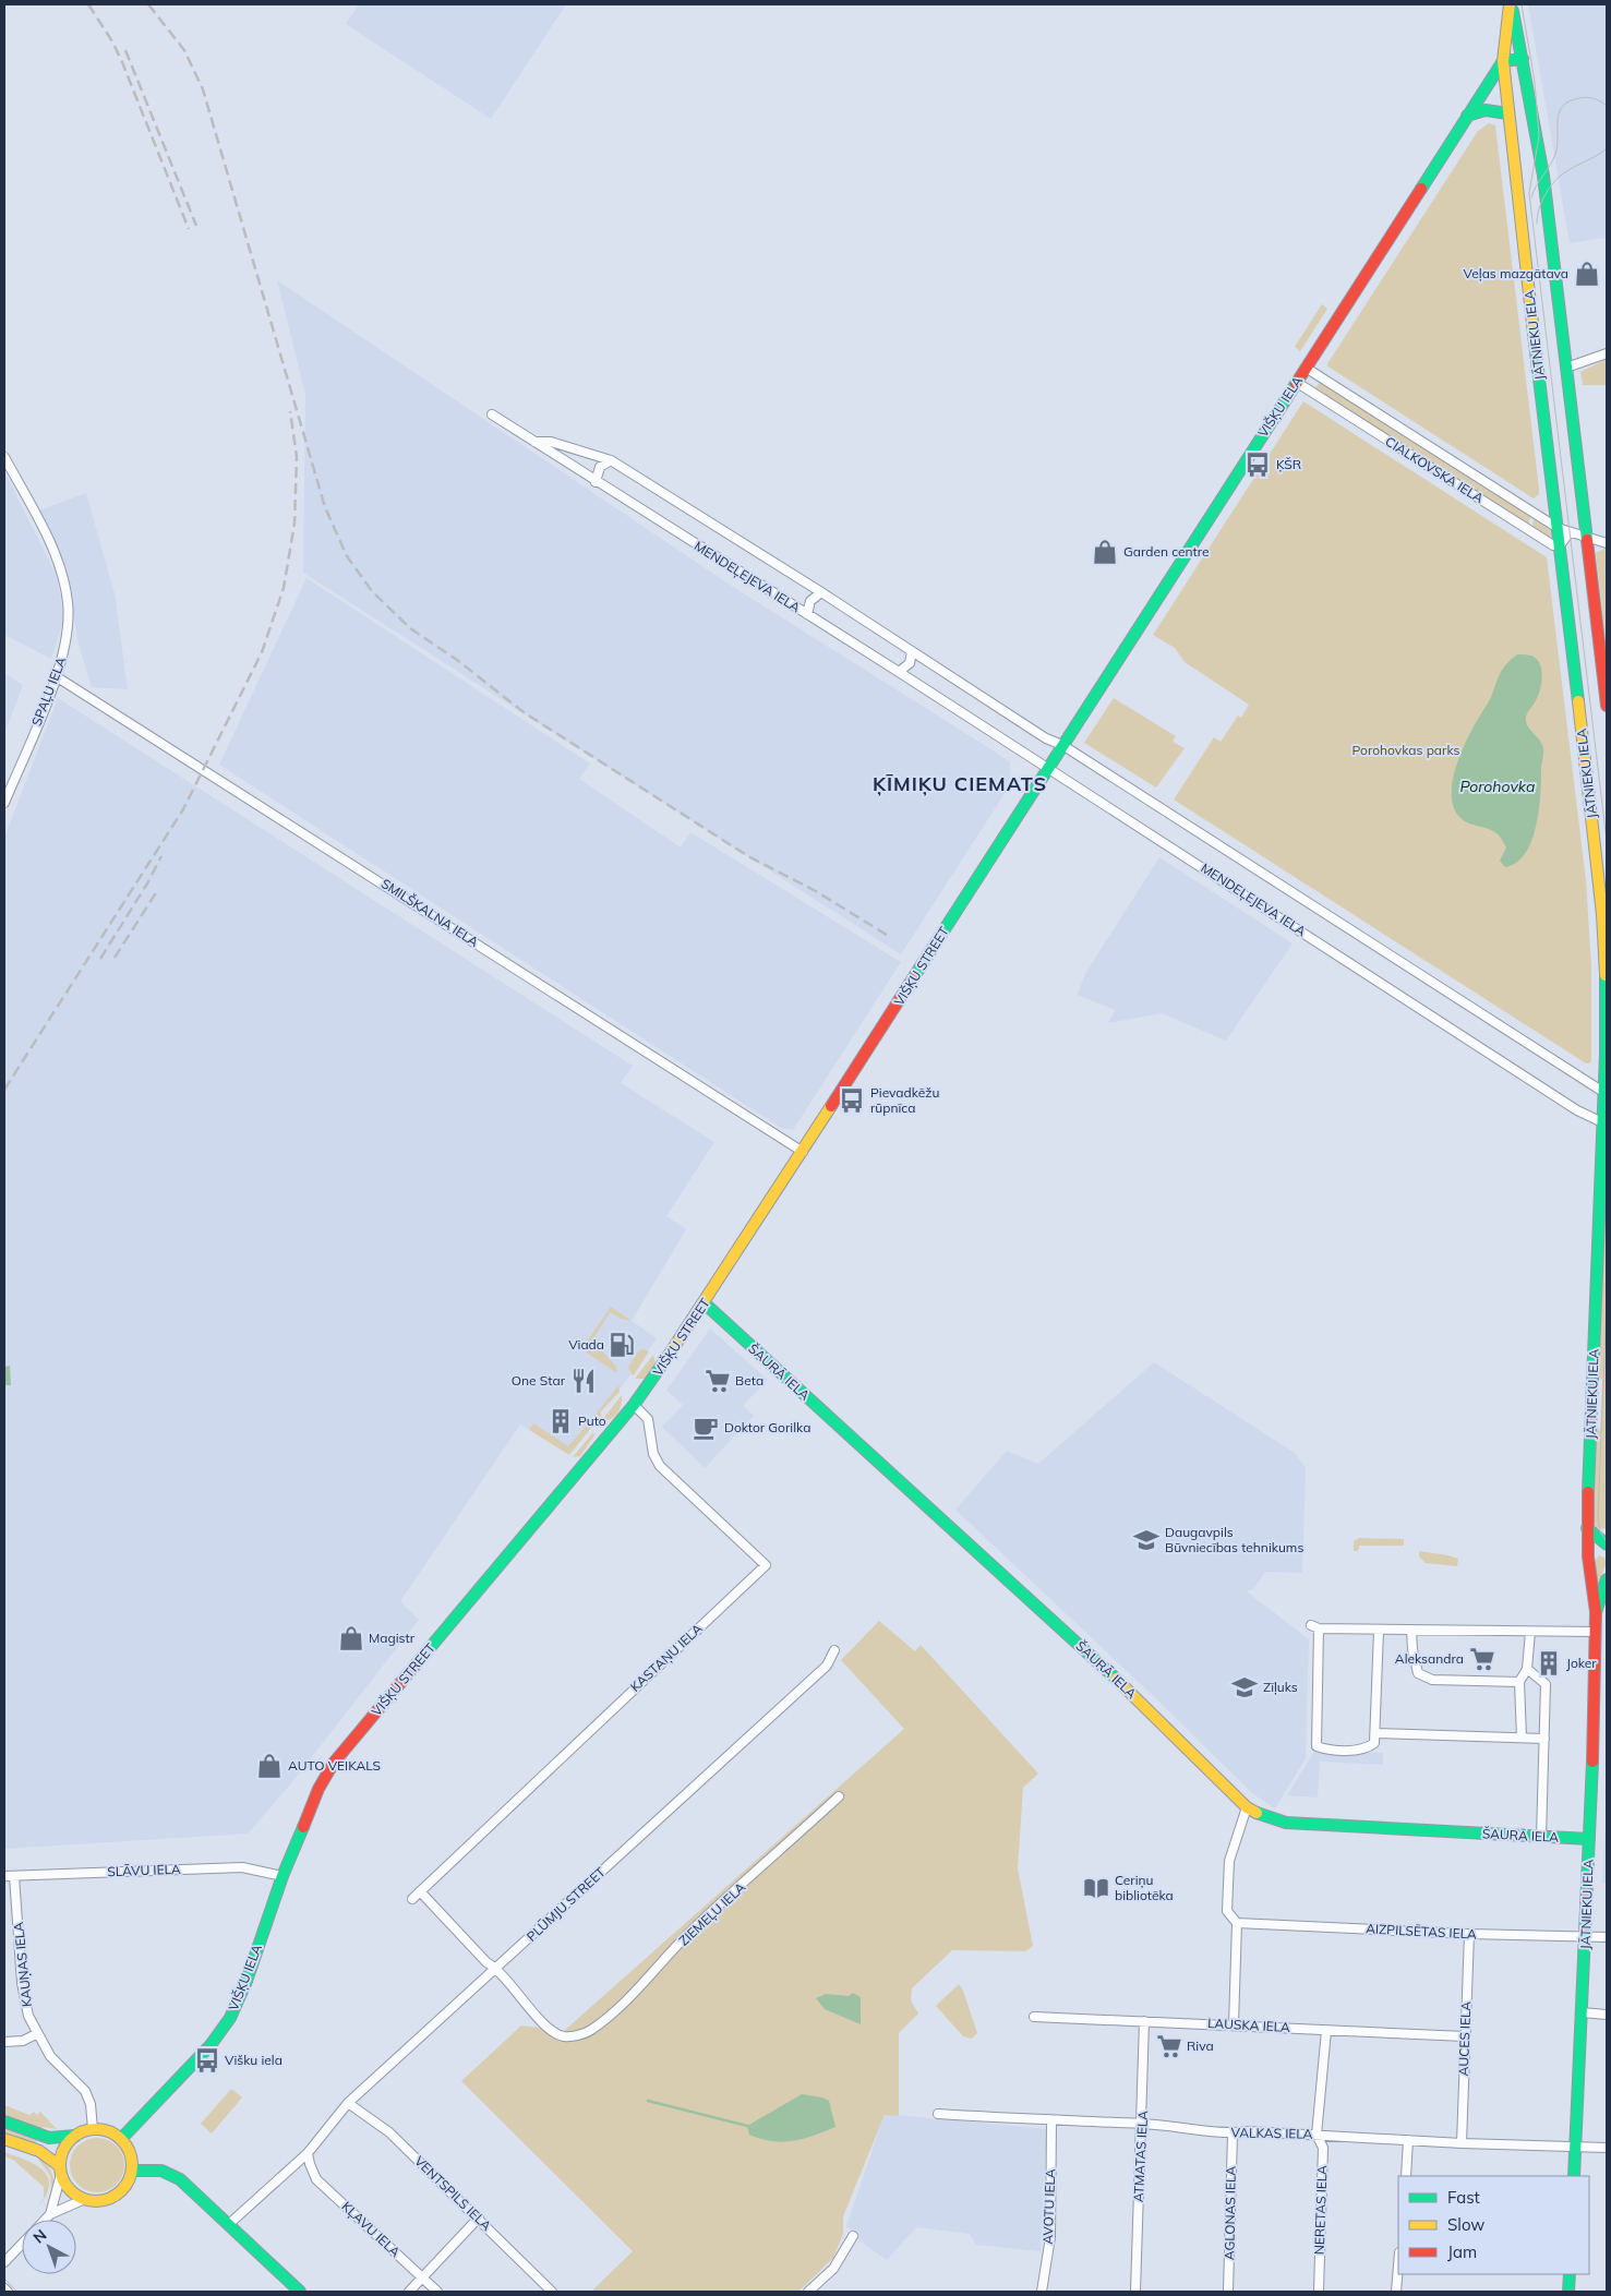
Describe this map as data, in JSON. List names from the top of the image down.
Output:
{
  "streets": {
    "street": [
      "JĀTNIEKU IELA",
      "VIŠĶU IELA",
      "CIALKOVSKA IELA",
      "MENDEĻEJEVA IELA",
      "SPAĻU IELA",
      "SMILŠKALNA IELA",
      "VIŠĶU STREET",
      "ŠAURĀ IELA",
      "KASTAŅU IELA",
      "SLĀVU IELA",
      "PLŪMJU STREET",
      "ZIEMEĻU IELA",
      "AIZPILSĒTAS IELA",
      "KAUŅAS IELA",
      "LAUSKA IELA",
      "AUCES IELA",
      "VALKAS IELA",
      "ATMATAS IELA",
      "VENTSPILS IELA",
      "AVOTU IELA",
      "NERETAS IELA",
      "AGLONAS IELA",
      "KĻAVU IELA"
    ]
  },
  "crossings": [
    ["JĀTNIEKU IELA", "VIŠĶU IELA"],
    ["JĀTNIEKU IELA", "CIALKOVSKA IELA"],
    ["JĀTNIEKU IELA", "MENDEĻEJEVA IELA"],
    ["JĀTNIEKU IELA", "ŠAURĀ IELA"],
    ["JĀTNIEKU IELA", "AIZPILSĒTAS IELA"],
    ["JĀTNIEKU IELA", "VALKAS IELA"],
    ["VIŠĶU IELA", "CIALKOVSKA IELA"],
    ["VIŠĶU IELA", "MENDEĻEJEVA IELA"],
    ["VIŠĶU IELA", "VIŠĶU STREET"],
    ["VIŠĶU IELA", "SLĀVU IELA"],
    ["VIŠĶU IELA", "KAUŅAS IELA"],
    ["MENDEĻEJEVA IELA", "VIŠĶU STREET"],
    ["SPAĻU IELA", "SMILŠKALNA IELA"],
    ["SMILŠKALNA IELA", "VIŠĶU STREET"],
    ["VIŠĶU STREET", "ŠAURĀ IELA"],
    ["VIŠĶU STREET", "KASTAŅU IELA"],
    ["VIŠĶU STREET", "SLĀVU IELA"],
    ["SLĀVU IELA", "KAUŅAS IELA"],
    ["PLŪMJU STREET", "ZIEMEĻU IELA"],
    ["PLŪMJU STREET", "VENTSPILS IELA"],
    ["PLŪMJU STREET", "KĻAVU IELA"],
    ["AIZPILSĒTAS IELA", "AUCES IELA"],
    ["LAUSKA IELA", "AUCES IELA"],
    ["LAUSKA IELA", "ATMATAS IELA"],
    ["LAUSKA IELA", "NERETAS IELA"],
    ["AUCES IELA", "VALKAS IELA"],
    ["VALKAS IELA", "ATMATAS IELA"],
    ["VALKAS IELA", "AVOTU IELA"],
    ["VALKAS IELA", "NERETAS IELA"],
    ["VALKAS IELA", "AGLONAS IELA"]
  ],
  "districts": ["ĶĪMIĶU CIEMATS"],
  "water": ["Porohovka"],
  "parks": ["Porohovkas parks"],
  "places": {
    "shop": [
      "Veļas mazgātava",
      "Garden centre",
      "Magistr",
      "AUTO VEIKALS"
    ],
    "bus stop": ["ĶŠR", "Pievadkēžu rūpnīca", "Višku iela"],
    "fuel station": ["Viada"],
    "restaurant": ["One Star"],
    "supermarket": ["Beta", "Aleksandra", "Riva"],
    "building": ["Puto", "Joker"],
    "cafe": ["Doktor Gorilka"],
    "school or university": ["Daugavpils Būvniecības tehnikums", "Zīļuks"],
    "library": ["Ceriņu bibliotēka"]
  },
  "legend": ["Fast", "Slow", "Jam"],
  "north": "top left"
}
